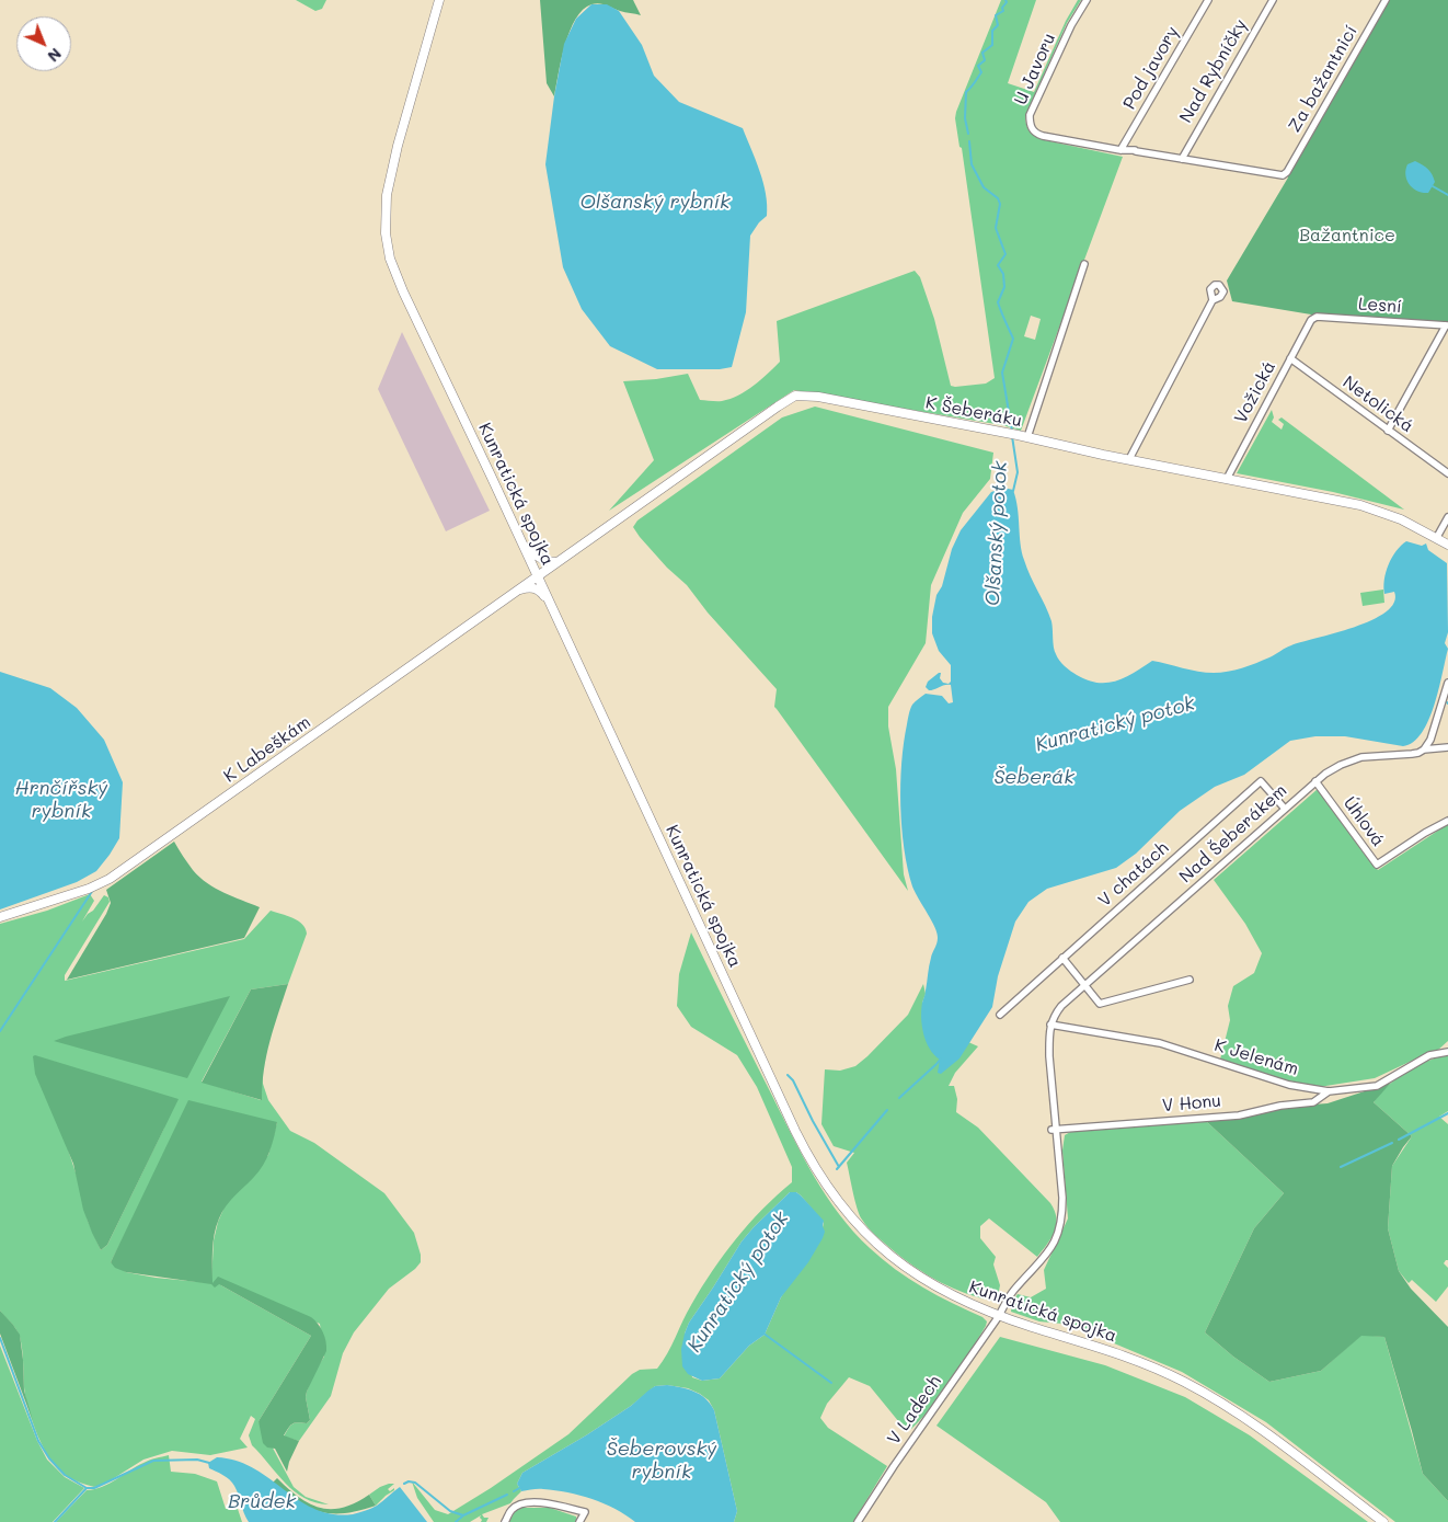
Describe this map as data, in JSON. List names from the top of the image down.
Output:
{
  "streets": {
    "main road": ["K Šeberáku", "Kunratická spojka", "K Labeškám"],
    "street": [
      "Pod javory",
      "U Javoru",
      "Nad Rybníčky",
      "Za bažantnicí",
      "Lesní",
      "Vožická",
      "Netolická",
      "Úhlová",
      "Nad Šeberákem",
      "V chatách",
      "K Jelenám",
      "V Honu",
      "V Ladech"
    ]
  },
  "crossings": [
    ["Pod javory", "U Javoru"],
    ["Nad Rybníčky", "Za bažantnicí"],
    ["Lesní", "Vožická"],
    ["Vožická", "Netolická"],
    ["Vožická", "K Šeberáku"],
    ["K Šeberáku", "Kunratická spojka"],
    ["K Šeberáku", "K Labeškám"],
    ["Kunratická spojka", "K Labeškám"],
    ["Kunratická spojka", "V Ladech"],
    ["Úhlová", "Nad Šeberákem"],
    ["Nad Šeberákem", "V chatách"],
    ["Nad Šeberákem", "K Jelenám"],
    ["K Jelenám", "V Honu"]
  ],
  "water": [
    "Olšanský rybník",
    "Olšanský potok",
    "Kunratický potok",
    "Šeberák",
    "Hrnčířský rybník",
    "Šeberovský rybník",
    "Brůdek"
  ],
  "parks": ["Bažantnice"],
  "north": "bottom right"
}
